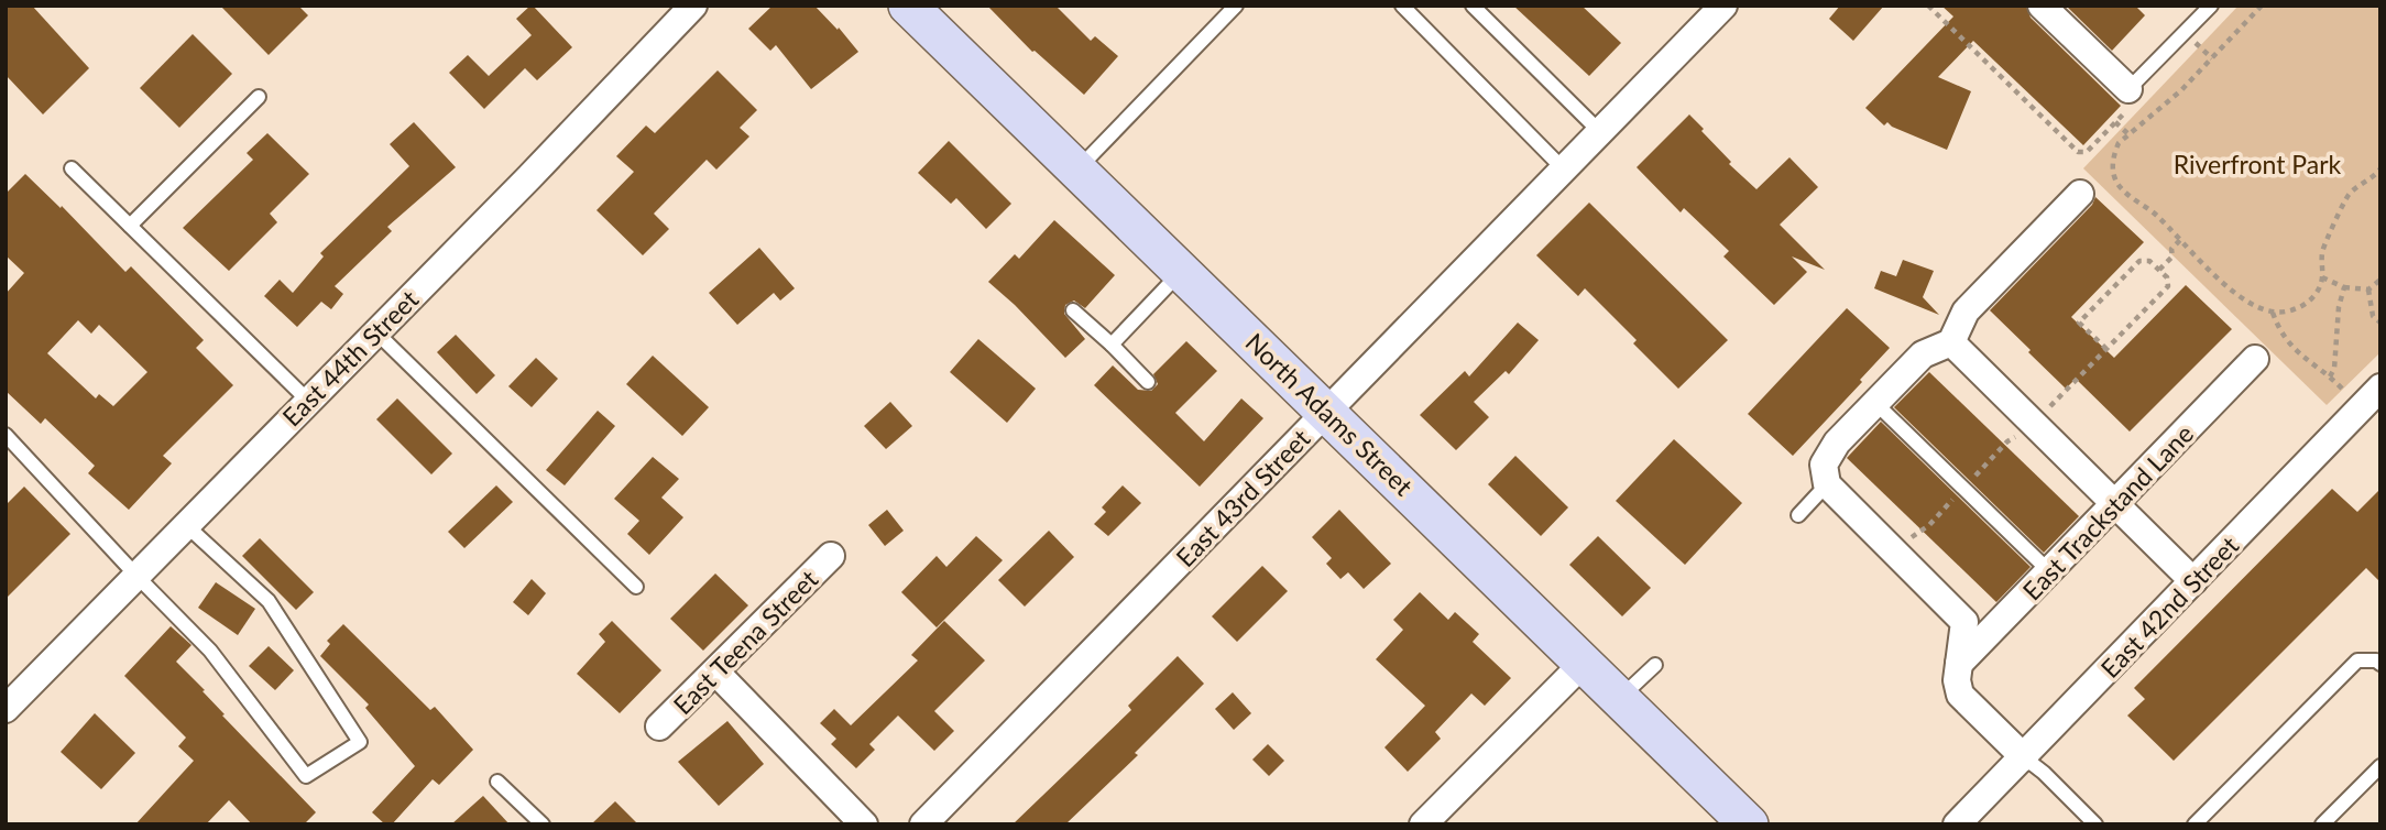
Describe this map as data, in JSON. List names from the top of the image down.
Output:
{
  "streets": {
    "street": [
      "East 44th Street",
      "North Adams Street",
      "East 43rd Street",
      "East Trackstand Lane",
      "East 42nd Street",
      "East Teena Street"
    ]
  },
  "crossings": [
    ["North Adams Street", "East 43rd Street"]
  ],
  "parks": ["Riverfront Park"]
}
